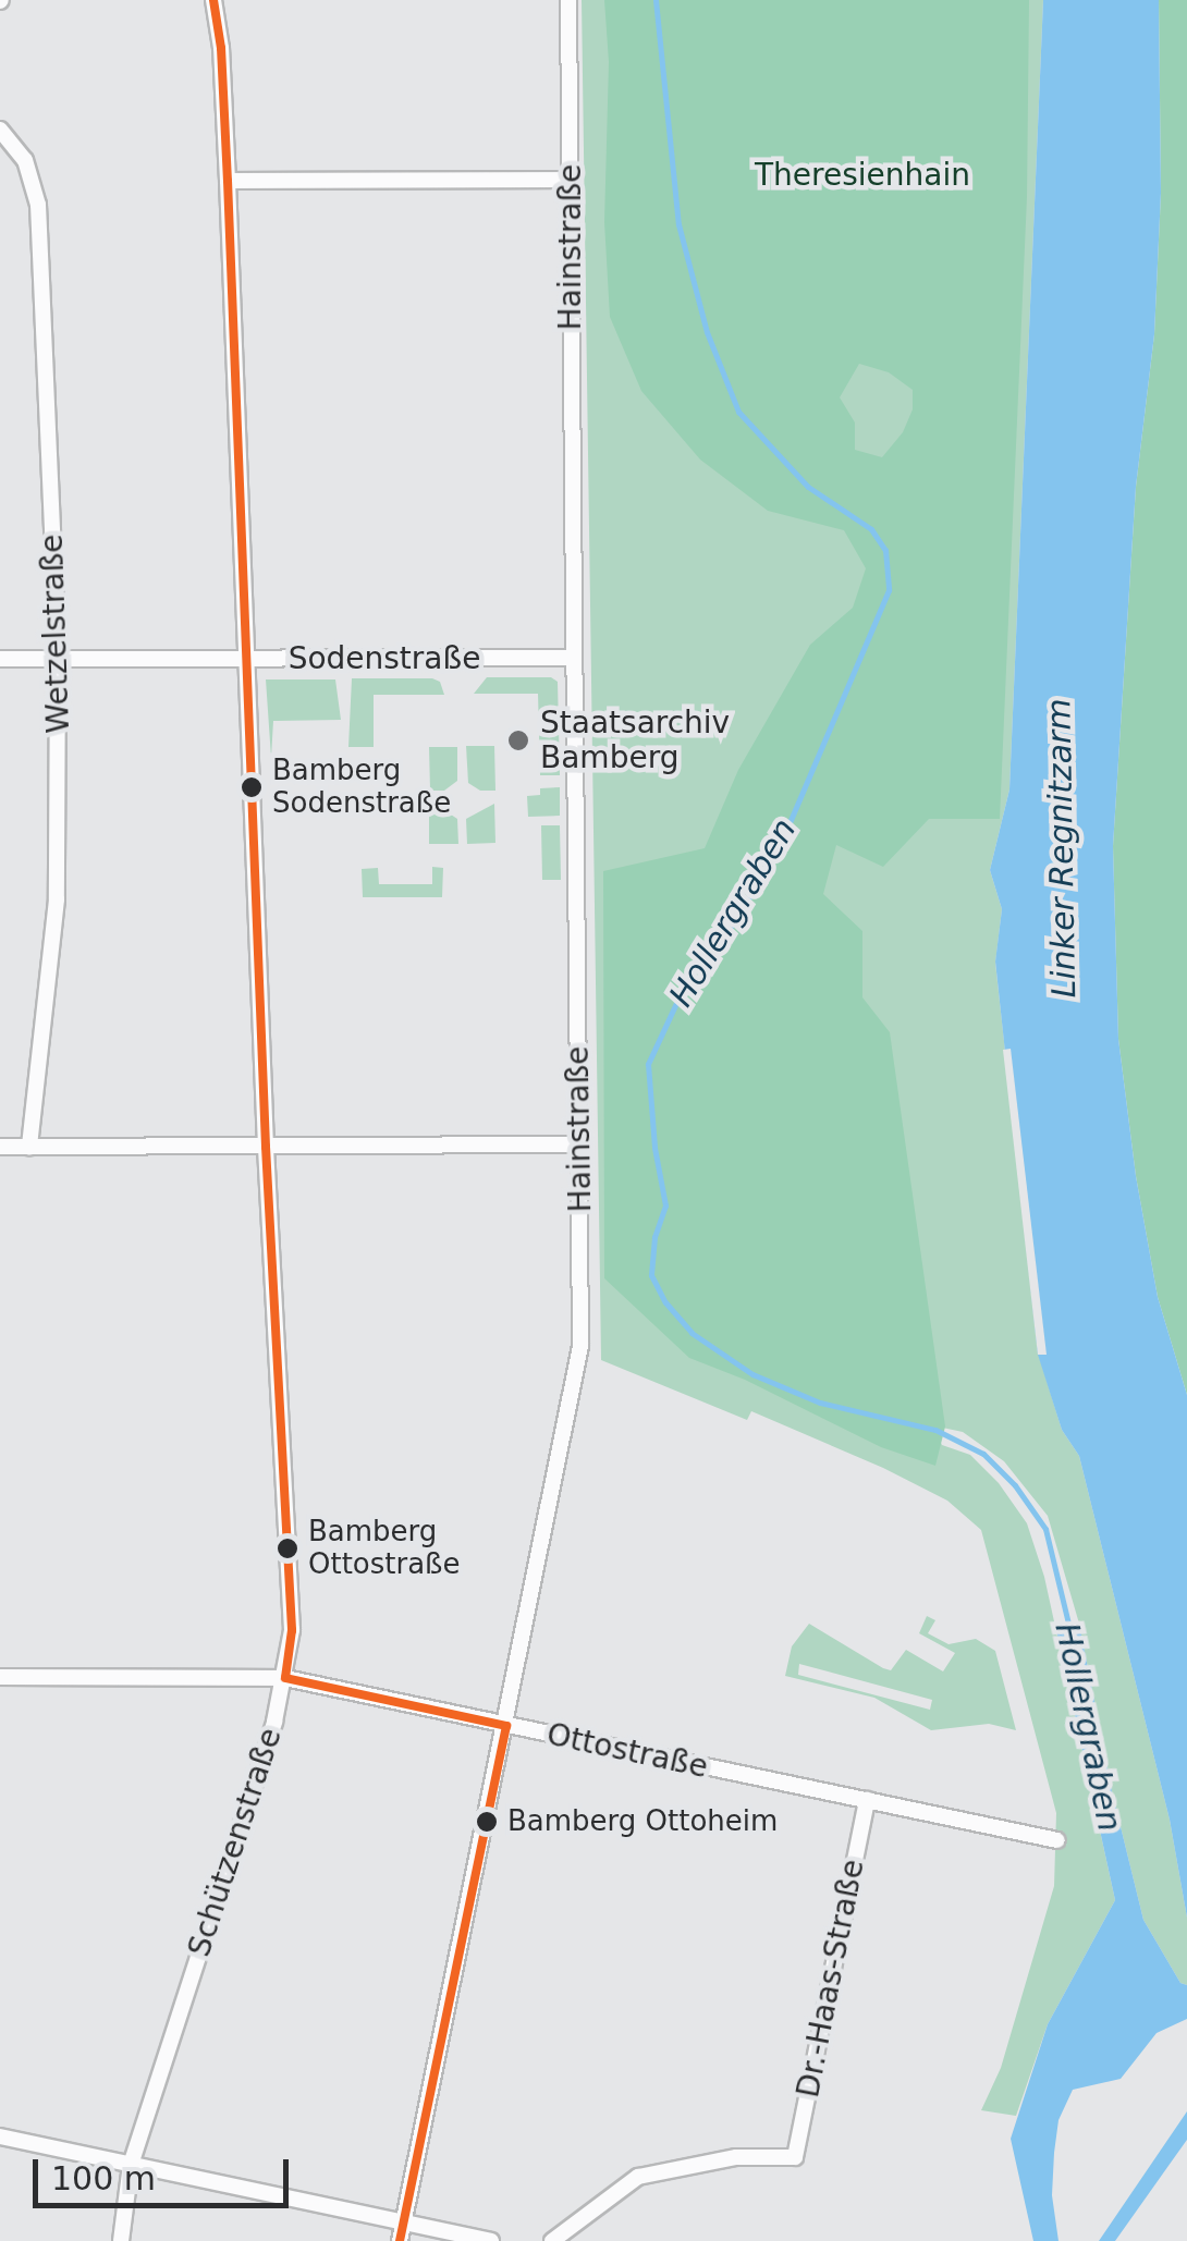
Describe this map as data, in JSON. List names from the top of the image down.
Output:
{
  "streets": {
    "street": [
      "Hainstraße",
      "Wetzelstraße",
      "Sodenstraße",
      "Ottostraße",
      "Schützenstraße",
      "Dr.-Haas-Straße"
    ]
  },
  "crossings": [
    ["Hainstraße", "Sodenstraße"],
    ["Hainstraße", "Ottostraße"],
    ["Wetzelstraße", "Sodenstraße"],
    ["Sodenstraße", "Schützenstraße"],
    ["Ottostraße", "Schützenstraße"],
    ["Ottostraße", "Dr.-Haas-Straße"]
  ],
  "water": ["Linker Regnitzarm", "Hollergraben"],
  "parks": ["Theresienhain"],
  "places": [
    "Staatsarchiv Bamberg",
    "Bamberg Sodenstraße",
    "Bamberg Ottostraße",
    "Bamberg Ottoheim"
  ],
  "scale_bar": "100 m"
}
